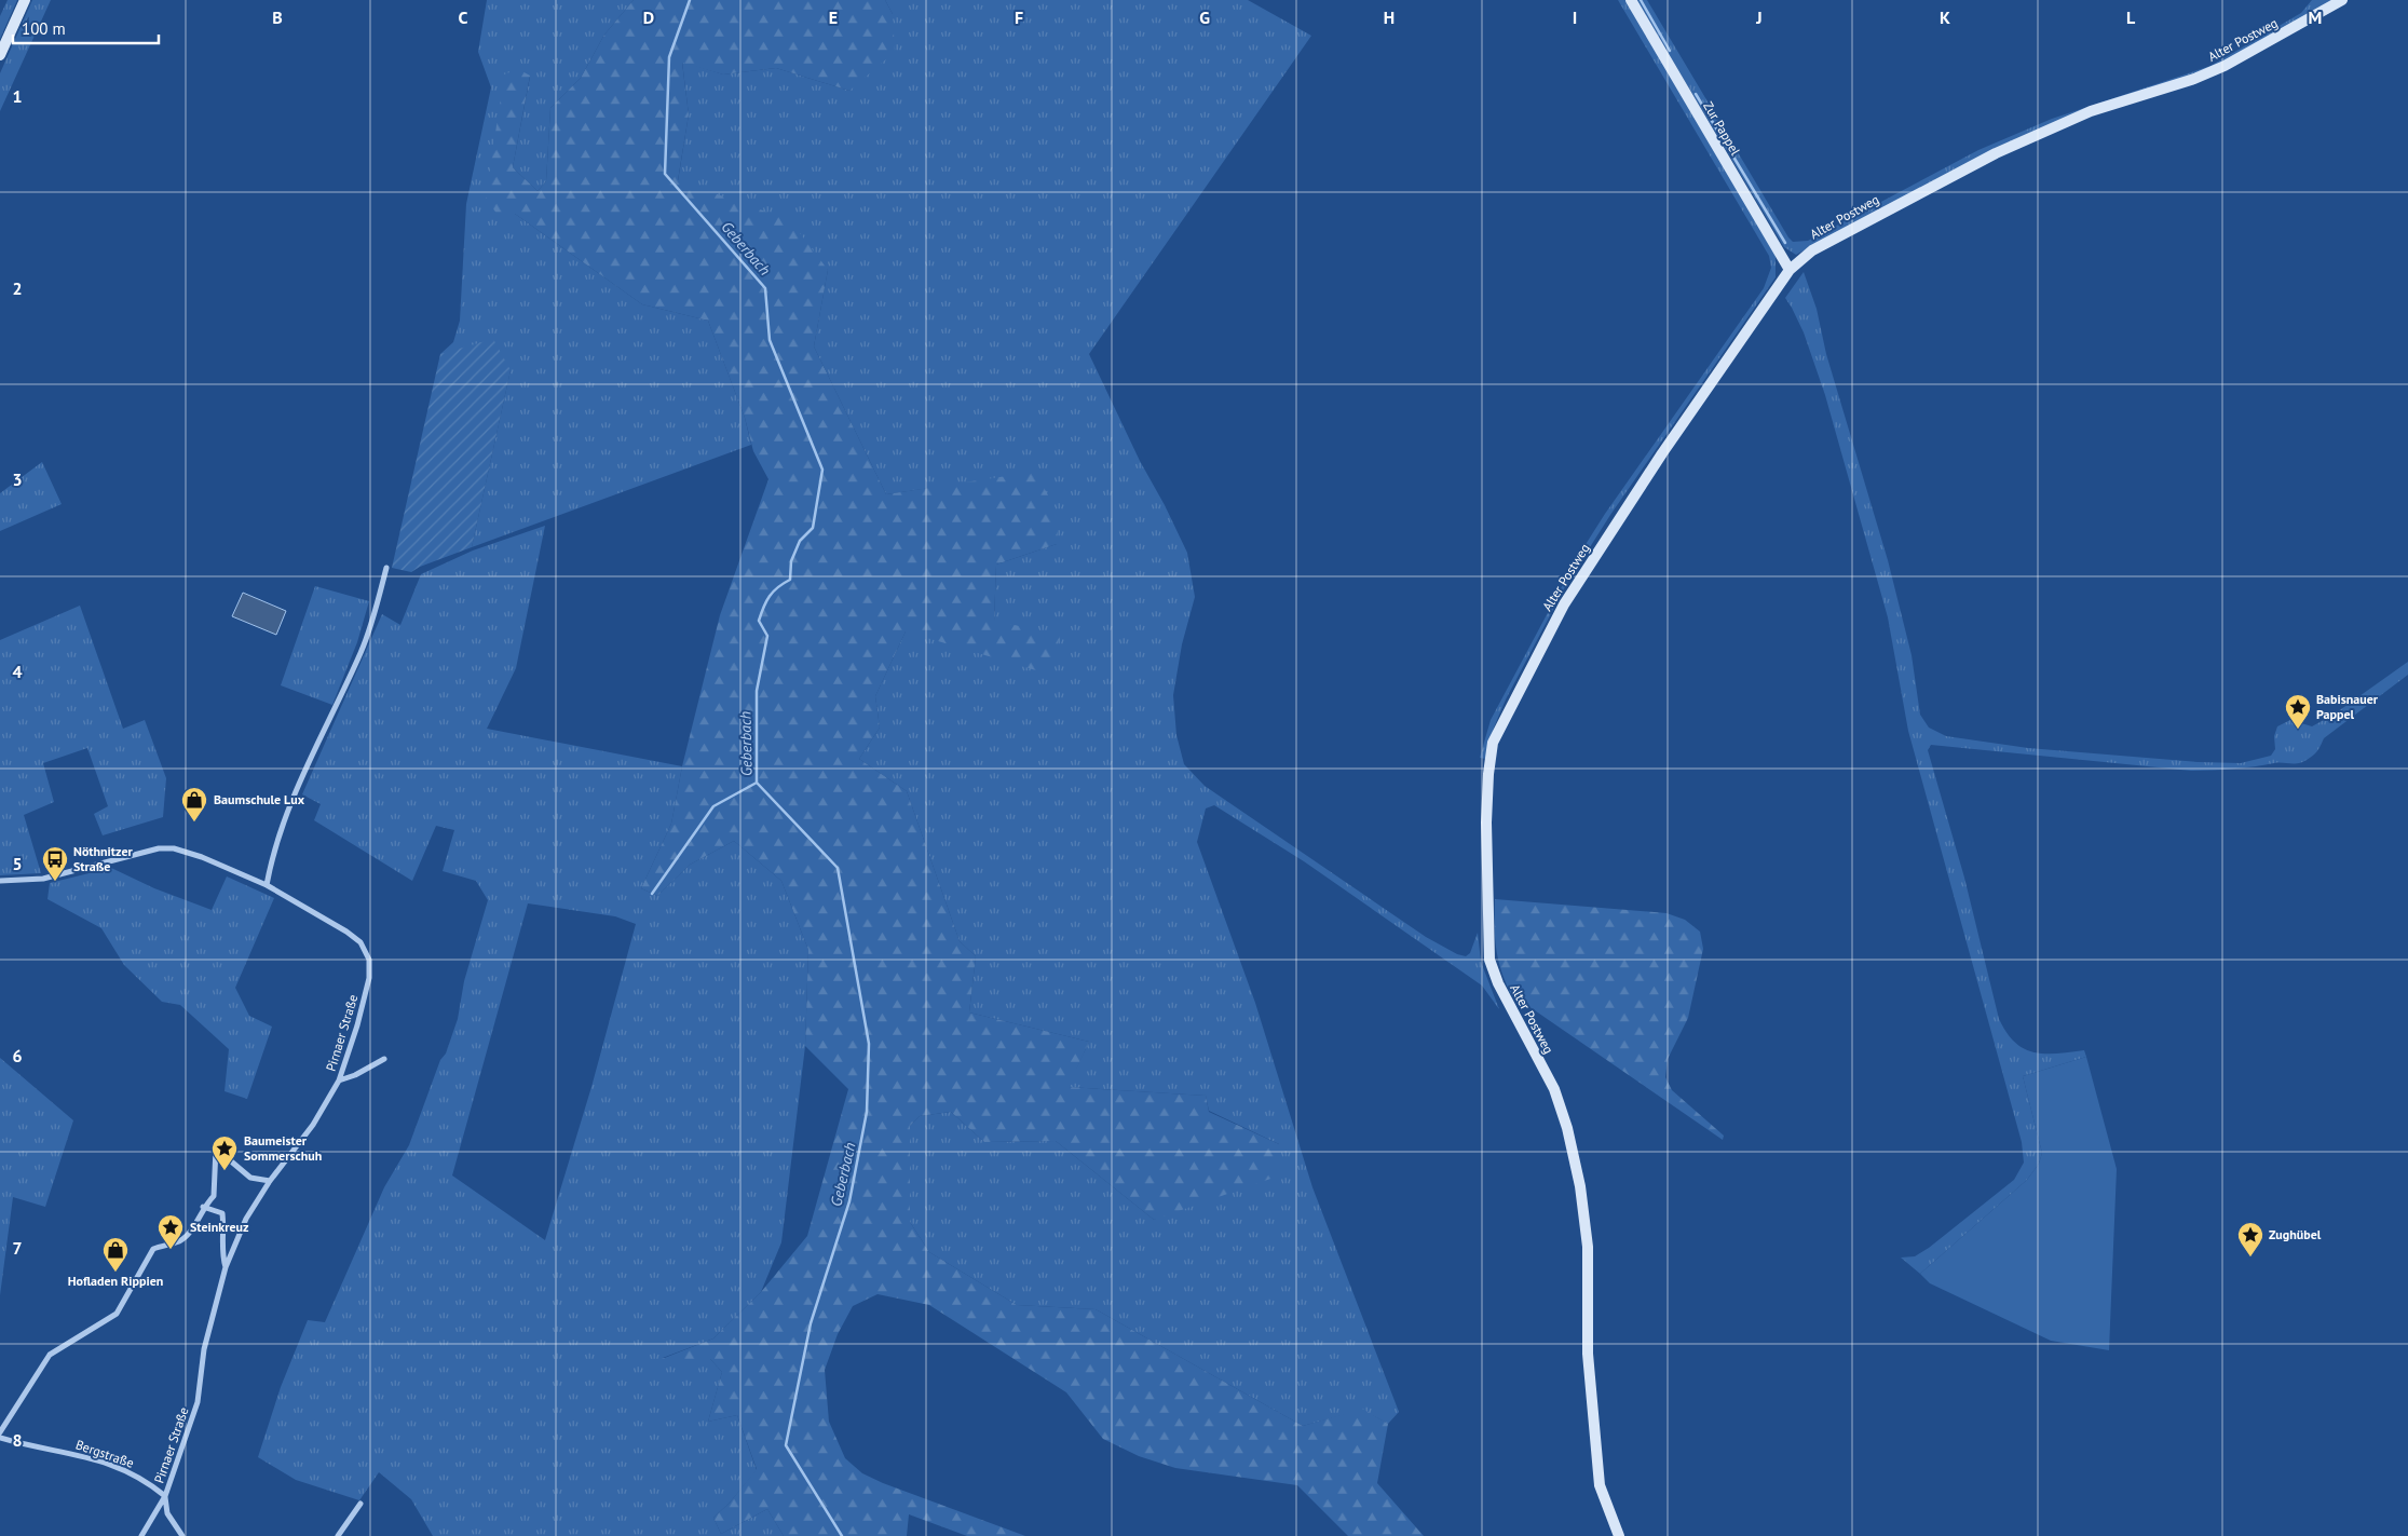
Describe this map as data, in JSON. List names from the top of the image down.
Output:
{
  "streets": {
    "street": [
      "Alter Postweg",
      "Zur Pappel",
      "Pirnaer Straße",
      "Bergstraße"
    ]
  },
  "crossings": [
    ["Alter Postweg", "Zur Pappel"],
    ["Pirnaer Straße", "Bergstraße"]
  ],
  "water": ["Geberbach"],
  "places": {
    "place": [
      "Babisnauer Pappel",
      "Baumeister Sommerschuh",
      "Steinkreuz",
      "Zughübel"
    ],
    "shop": ["Baumschule Lux", "Hofladen Rippien"],
    "bus stop": ["Nöthnitzer Straße"]
  },
  "scale_bar": "100 m",
  "grid": {
    "columns": [
      "B",
      "C",
      "D",
      "E",
      "F",
      "G",
      "H",
      "I",
      "J",
      "K",
      "L",
      "M"
    ],
    "rows": [
      "1",
      "2",
      "3",
      "4",
      "5",
      "6",
      "7",
      "8"
    ]
  }
}
